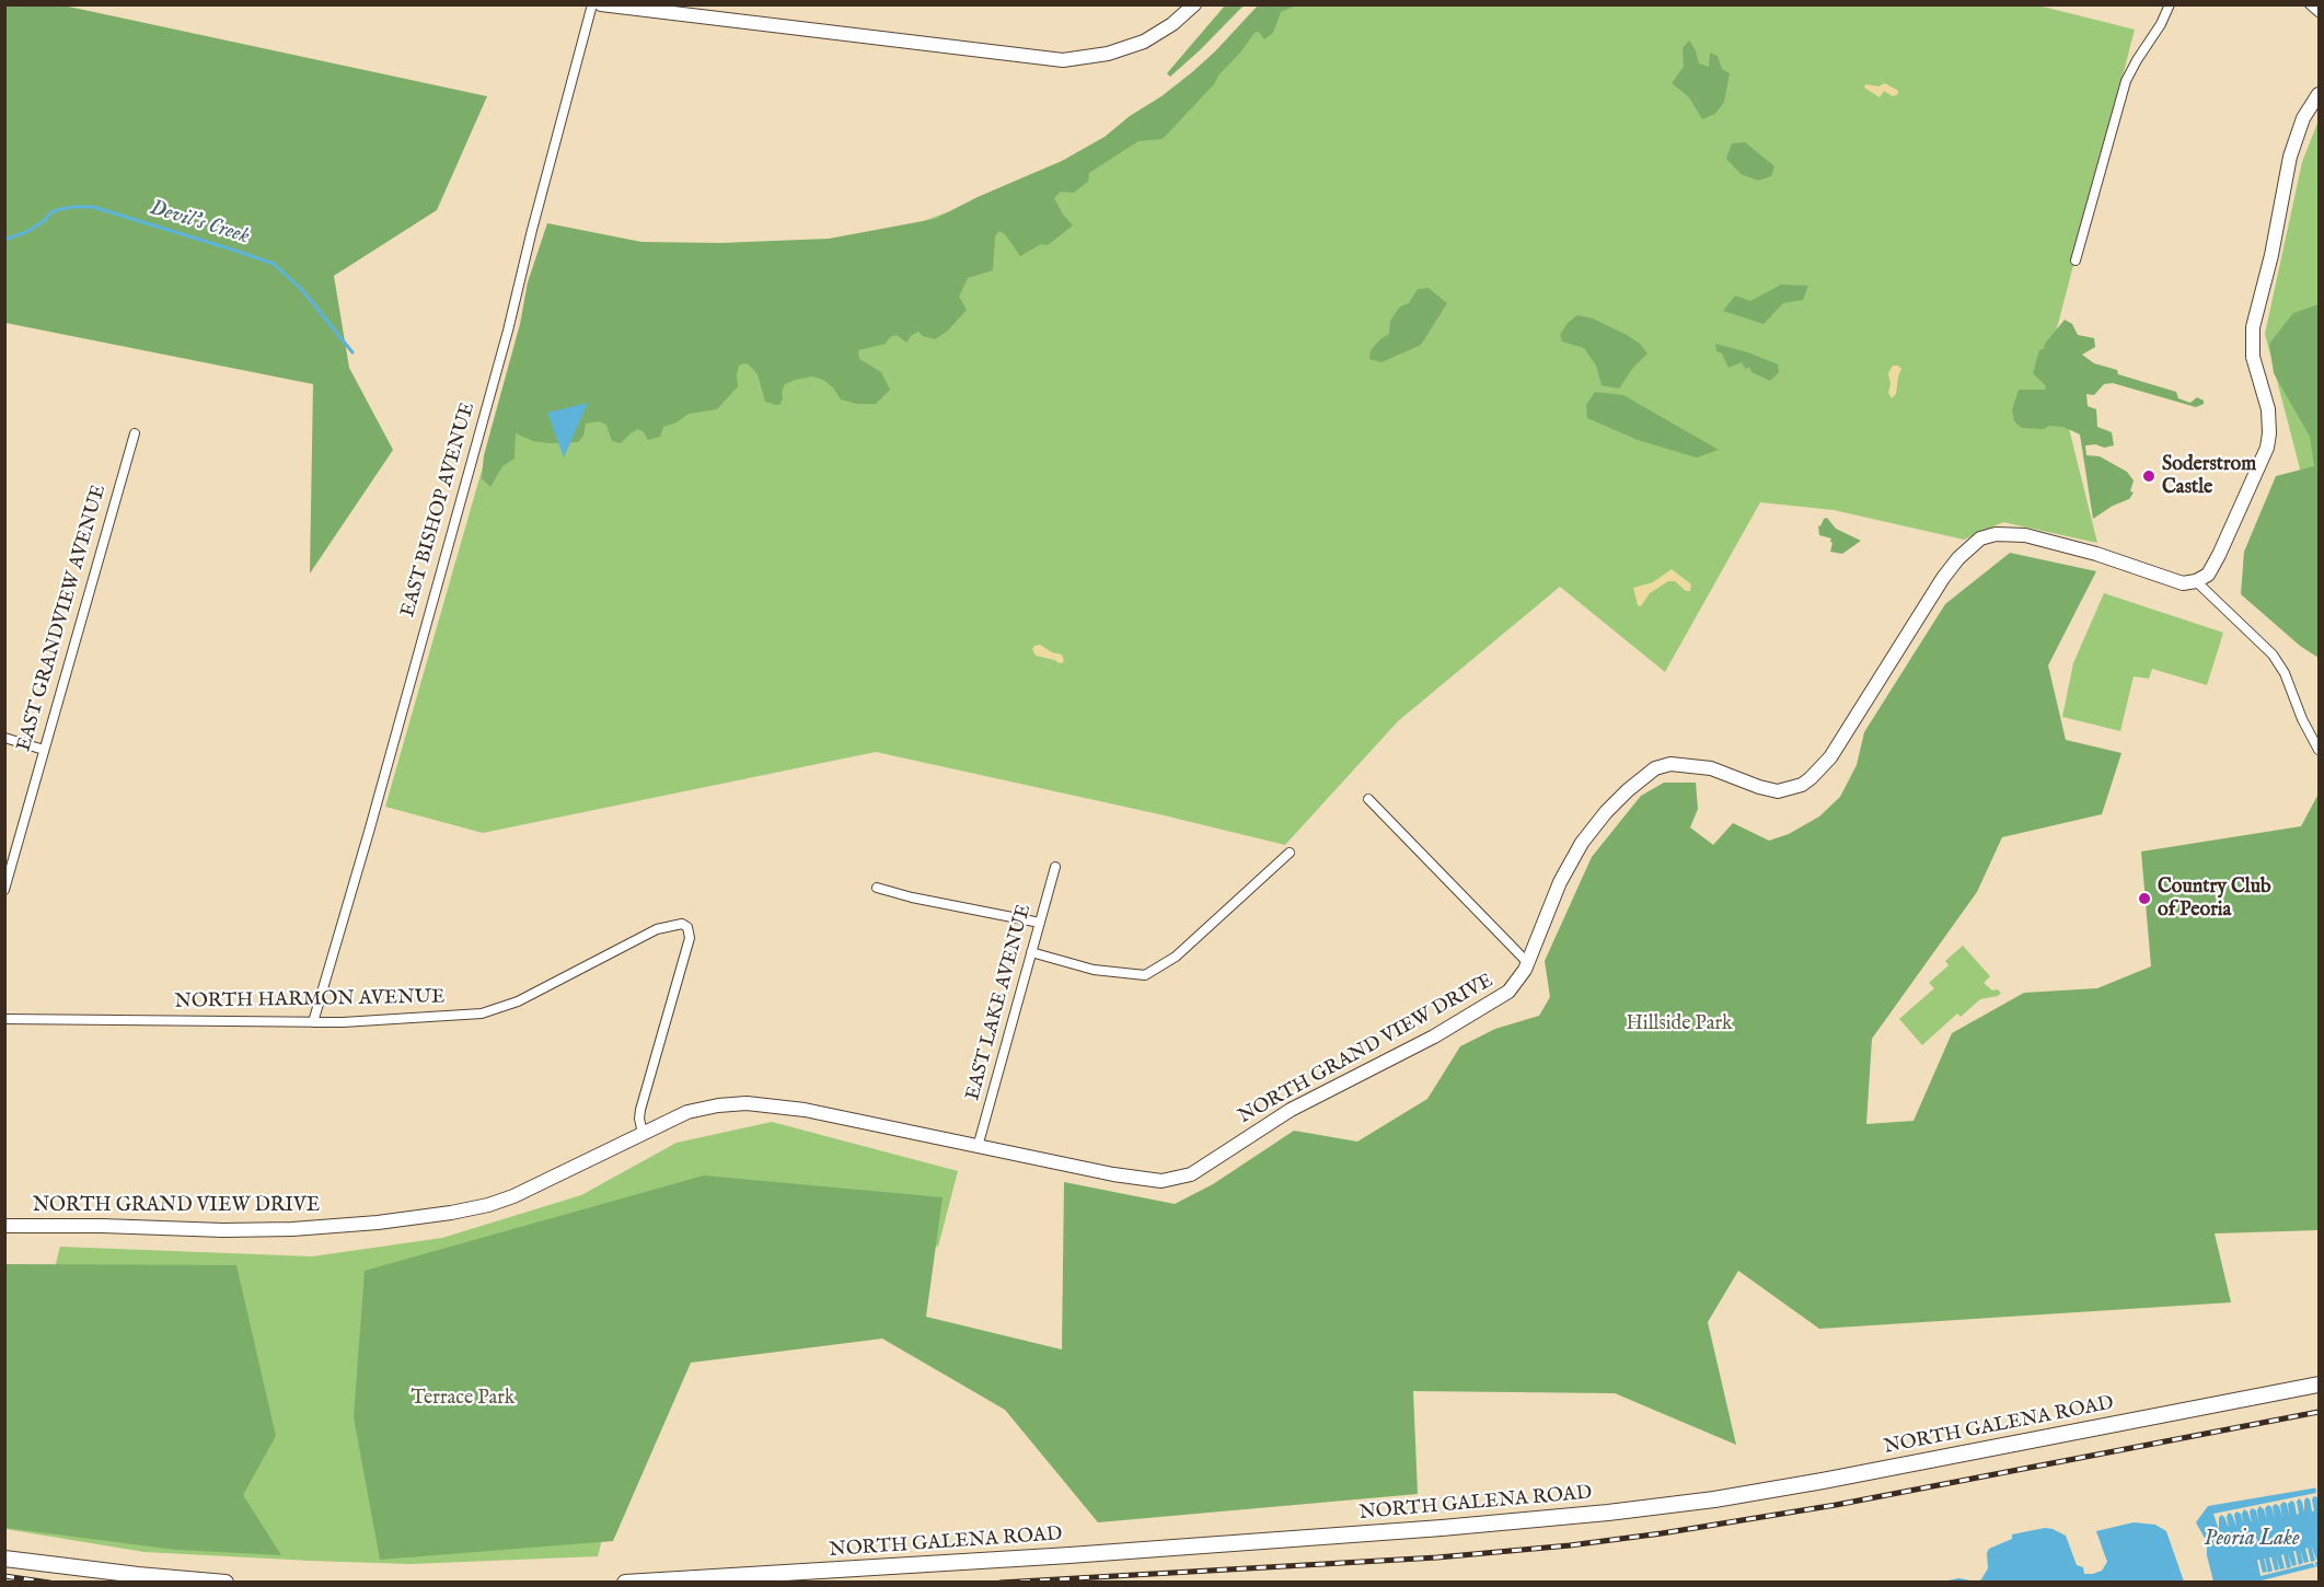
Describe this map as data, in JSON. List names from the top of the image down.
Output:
{
  "streets": {
    "main road": ["NORTH GALENA ROAD"],
    "street": [
      "EAST BISHOP AVENUE",
      "EAST GRANDVIEW AVENUE",
      "NORTH HARMON AVENUE",
      "EAST LAKE AVENUE",
      "NORTH GRAND VIEW DRIVE"
    ]
  },
  "crossings": [
    ["EAST BISHOP AVENUE", "NORTH HARMON AVENUE"],
    ["NORTH HARMON AVENUE", "NORTH GRAND VIEW DRIVE"],
    ["EAST LAKE AVENUE", "NORTH GRAND VIEW DRIVE"]
  ],
  "water": ["Devil's Creek", "Peoria Lake"],
  "parks": ["Hillside Park", "Terrace Park"],
  "places": ["Soderstrom Castle", "Country Club of Peoria"]
}
